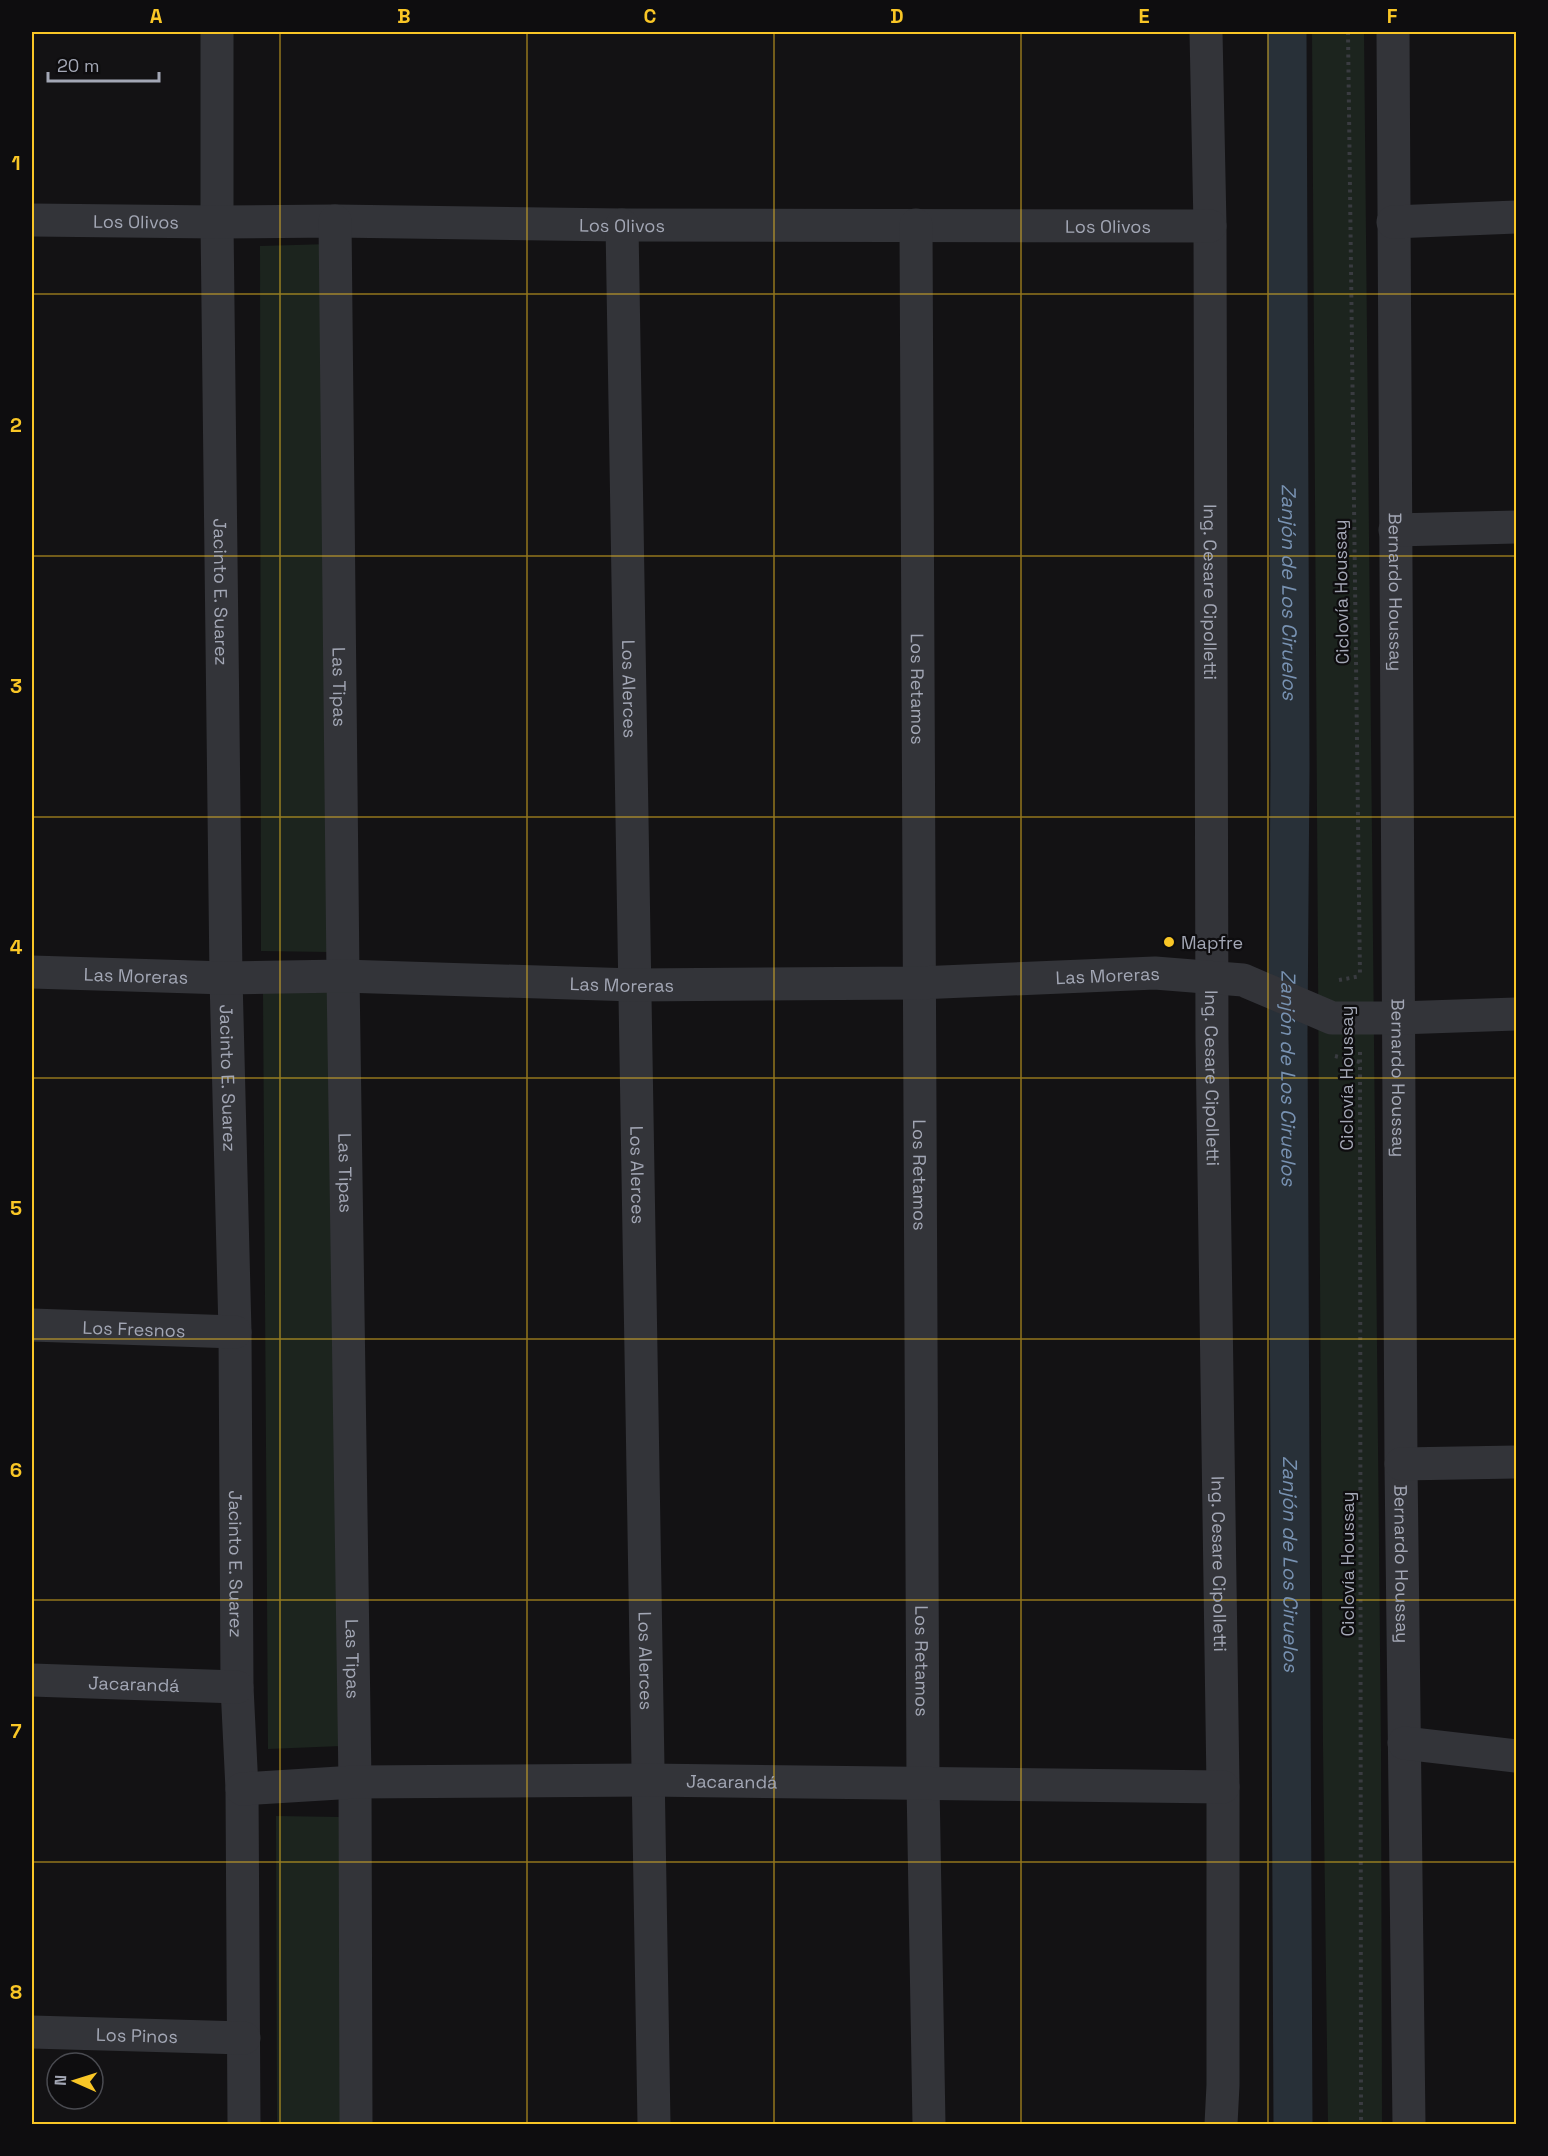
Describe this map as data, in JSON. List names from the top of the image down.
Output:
{
  "streets": {
    "street": [
      "Los Olivos",
      "Jacinto E. Suarez",
      "Ing. Cesare Cipolletti",
      "Bernardo Houssay",
      "Las Tipas",
      "Los Alerces",
      "Los Retamos",
      "Las Moreras",
      "Los Fresnos",
      "Jacarandá",
      "Los Pinos"
    ],
    "path": ["Ciclovía Houssay"]
  },
  "crossings": [
    ["Los Olivos", "Jacinto E. Suarez"],
    ["Los Olivos", "Ing. Cesare Cipolletti"],
    ["Los Olivos", "Las Tipas"],
    ["Los Olivos", "Los Alerces"],
    ["Los Olivos", "Los Retamos"],
    ["Jacinto E. Suarez", "Las Moreras"],
    ["Jacinto E. Suarez", "Los Fresnos"],
    ["Jacinto E. Suarez", "Jacarandá"],
    ["Jacinto E. Suarez", "Los Pinos"],
    ["Ing. Cesare Cipolletti", "Las Moreras"],
    ["Ing. Cesare Cipolletti", "Jacarandá"],
    ["Ciclovía Houssay", "Las Moreras"],
    ["Las Tipas", "Las Moreras"],
    ["Las Tipas", "Jacarandá"],
    ["Los Alerces", "Las Moreras"],
    ["Los Alerces", "Jacarandá"],
    ["Los Retamos", "Las Moreras"],
    ["Los Retamos", "Jacarandá"]
  ],
  "water": ["Zanjón de Los Ciruelos"],
  "places": ["Mapfre"],
  "scale_bar": "20 m",
  "north": "left",
  "grid": {
    "columns": [
      "A",
      "B",
      "C",
      "D",
      "E",
      "F"
    ],
    "rows": [
      "1",
      "2",
      "3",
      "4",
      "5",
      "6",
      "7",
      "8"
    ]
  }
}
